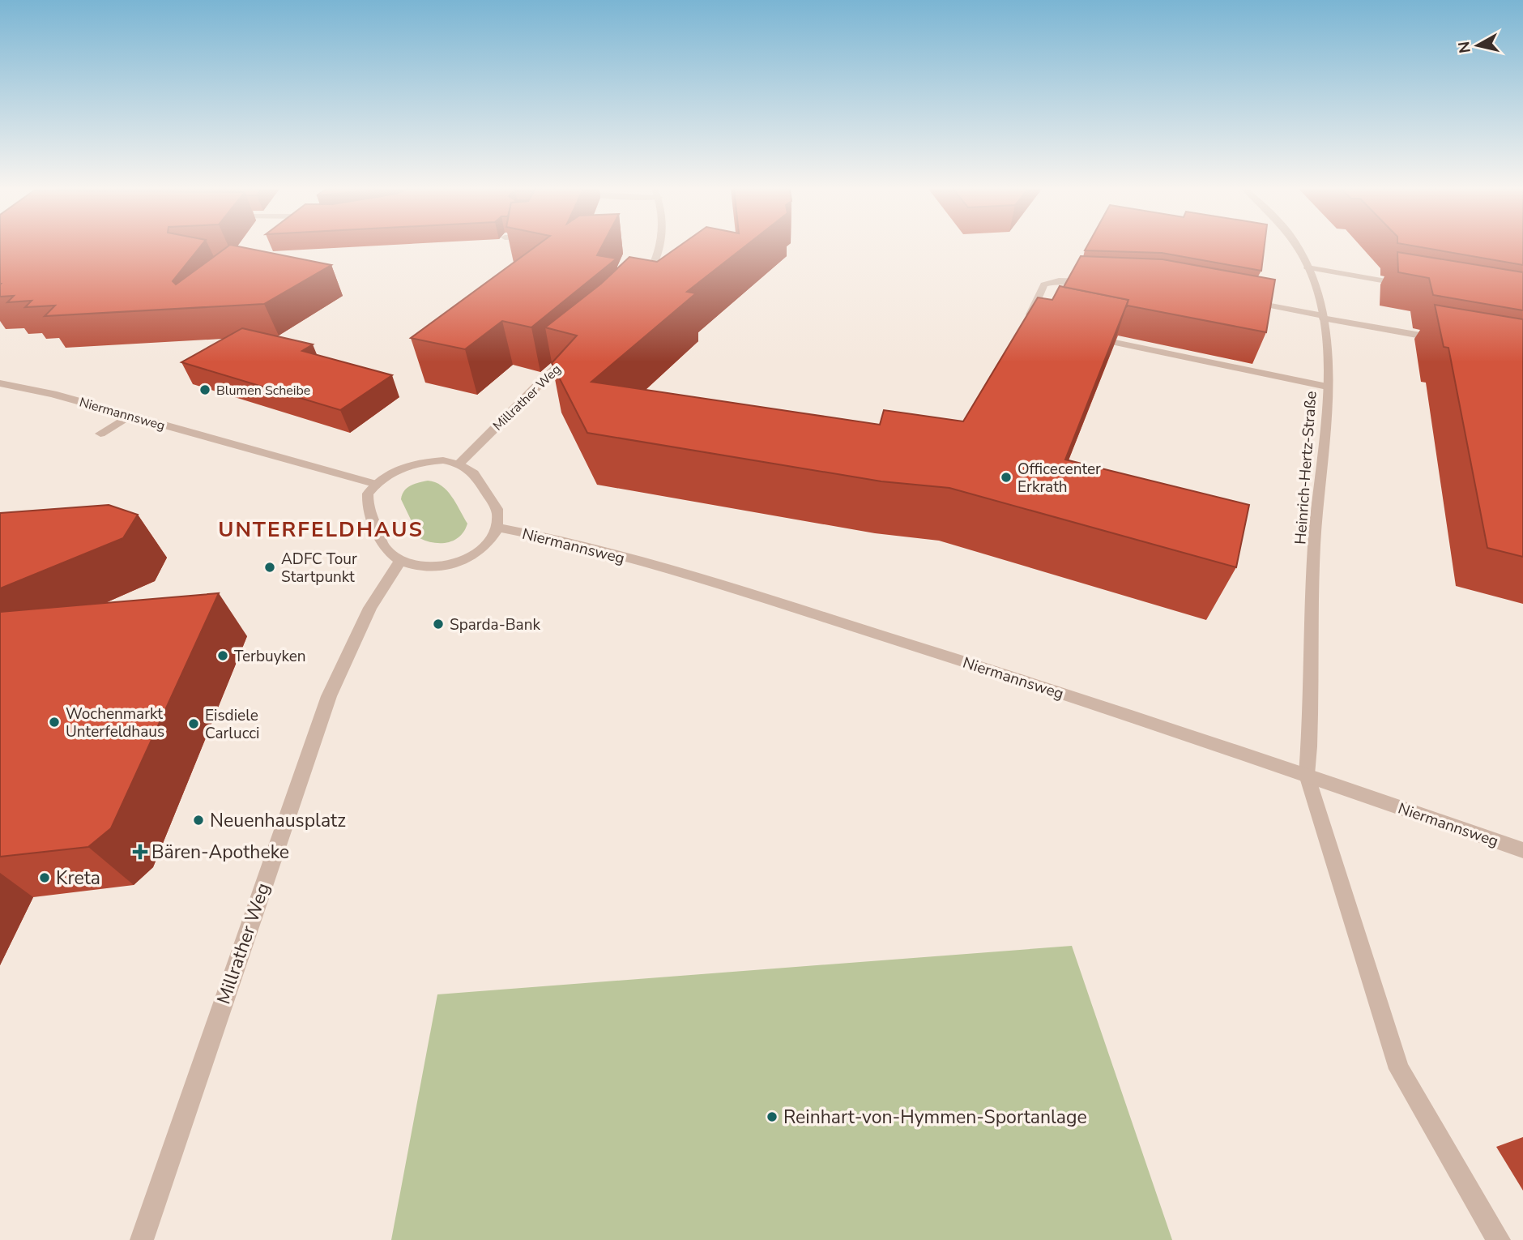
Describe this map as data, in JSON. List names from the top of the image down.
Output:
{
  "streets": {
    "street": ["Millrather Weg", "Niermannsweg", "Heinrich-Hertz-Straße"]
  },
  "crossings": [
    ["Millrather Weg", "Niermannsweg"],
    ["Niermannsweg", "Heinrich-Hertz-Straße"]
  ],
  "districts": ["UNTERFELDHAUS"],
  "places": {
    "other": [
      "Blumen Scheibe",
      "Officecenter Erkrath",
      "ADFC Tour Startpunkt",
      "Sparda-Bank",
      "Terbuyken",
      "Wochenmarkt Unterfeldhaus",
      "Eisdiele Carlucci",
      "Neuenhausplatz",
      "Kreta",
      "Reinhart-von-Hymmen-Sportanlage"
    ],
    "health": ["Bären-Apotheke"]
  },
  "north": "left"
}
